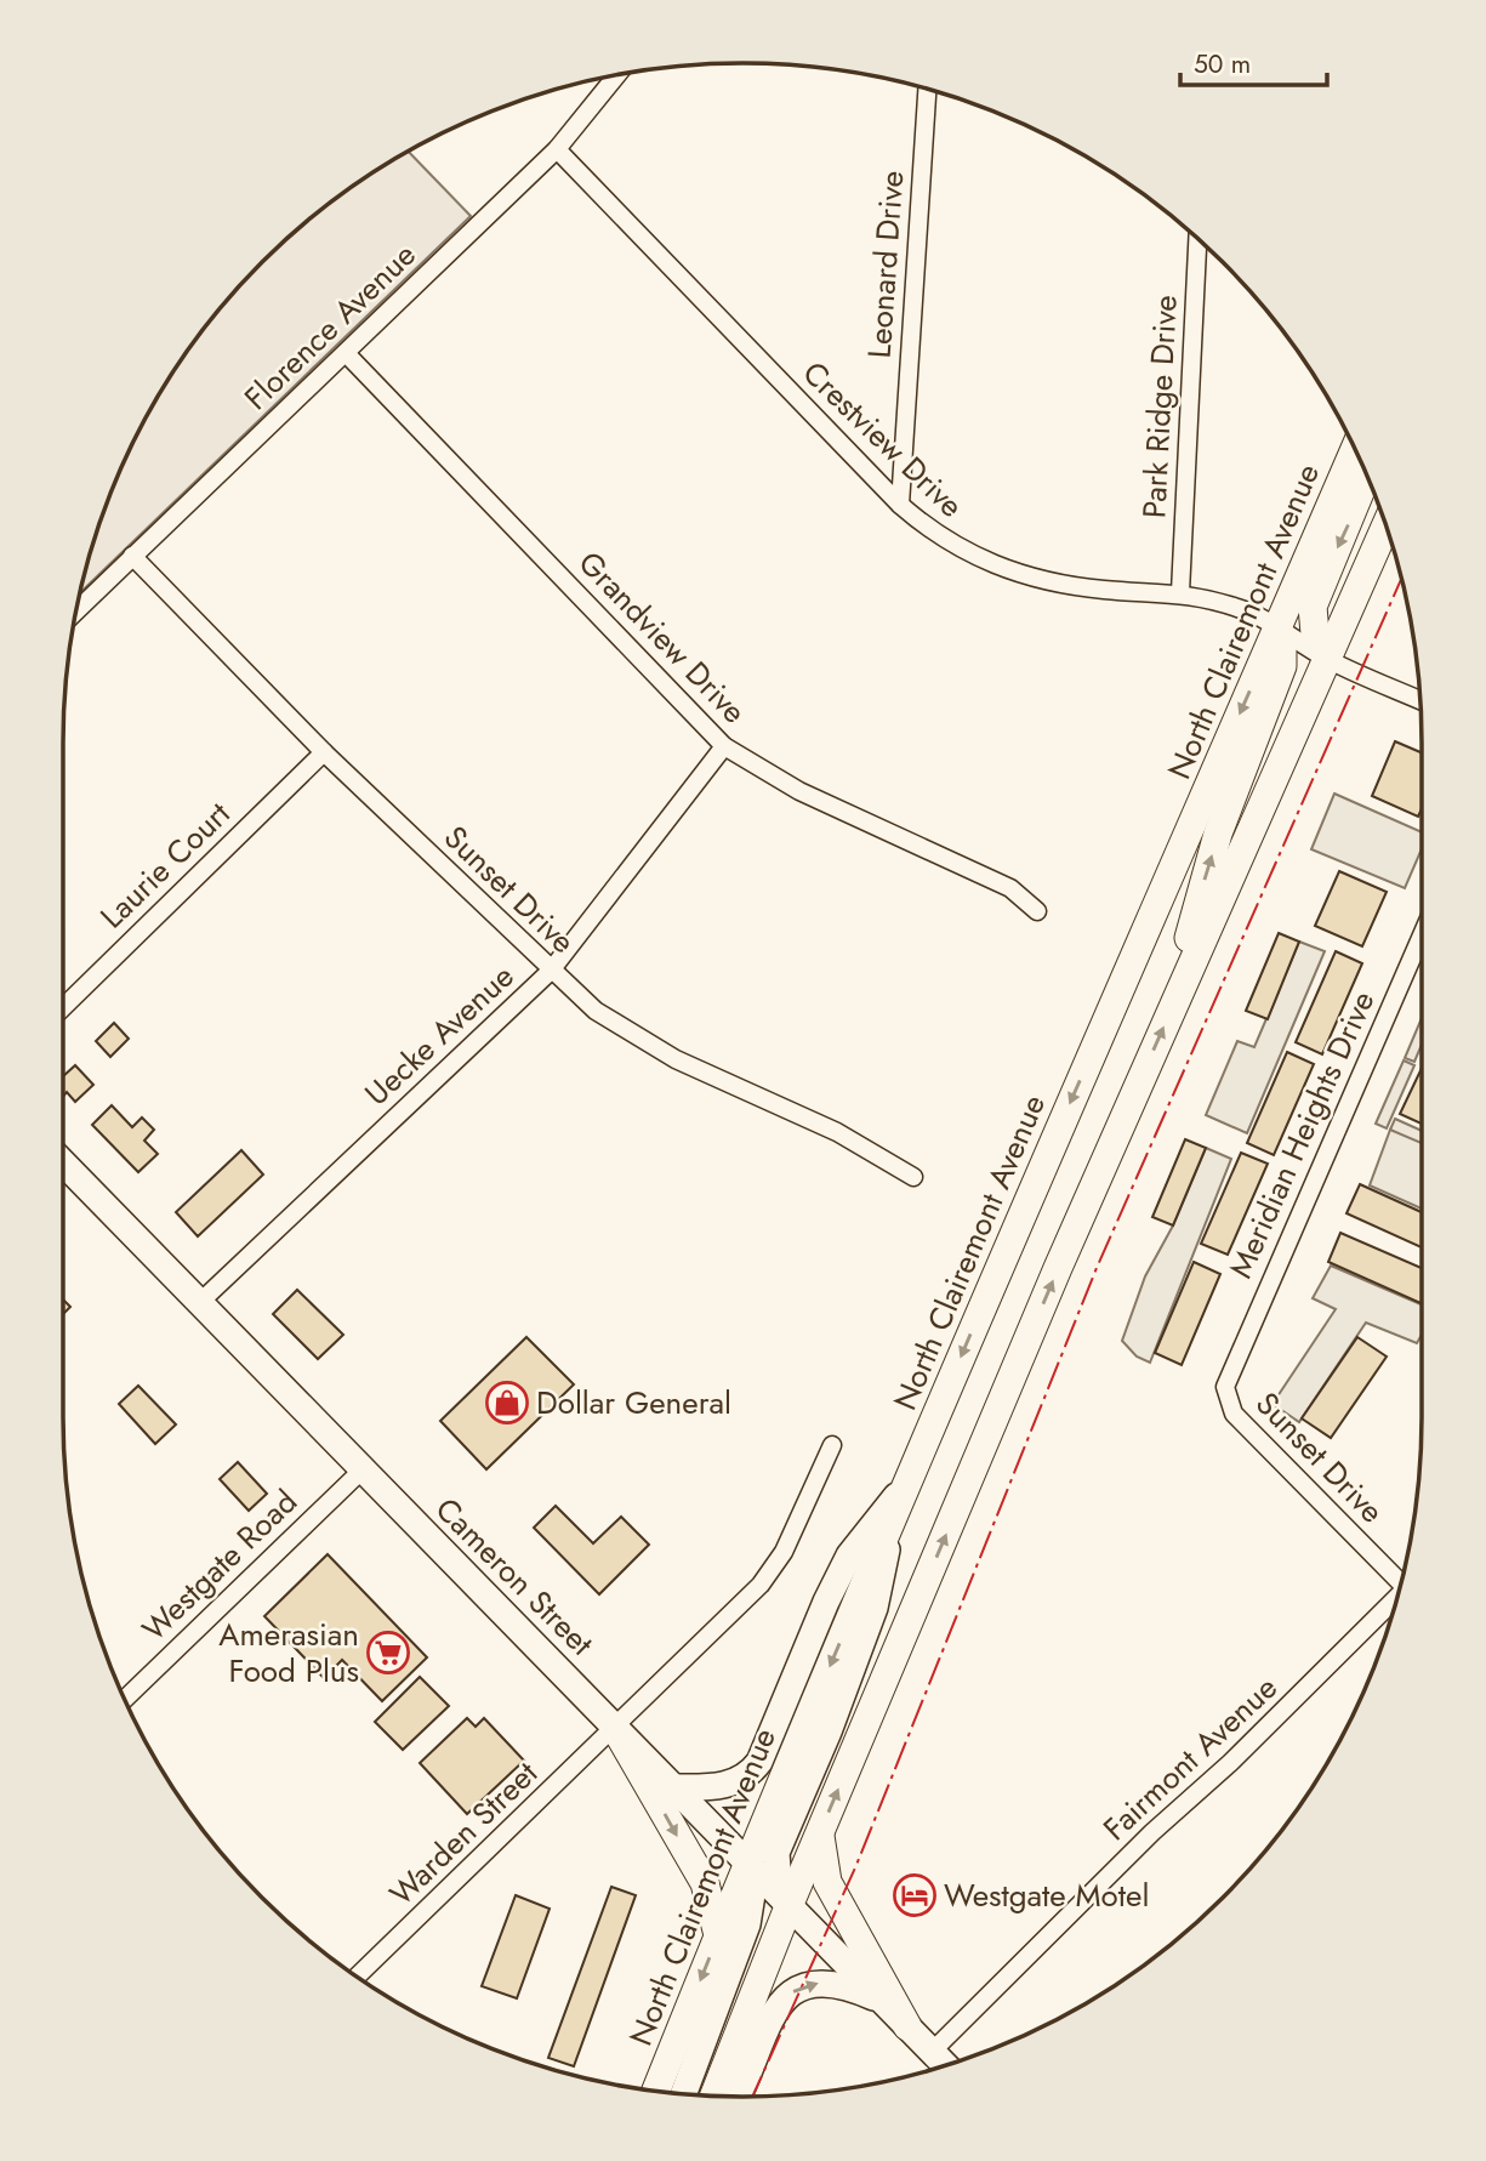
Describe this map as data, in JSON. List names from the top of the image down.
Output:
{
  "streets": {
    "main road": ["North Clairemont Avenue", "Cameron Street"],
    "street": [
      "Leonard Drive",
      "Florence Avenue",
      "Park Ridge Drive",
      "Crestview Drive",
      "Grandview Drive",
      "Laurie Court",
      "Sunset Drive",
      "Uecke Avenue",
      "Meridian Heights Drive",
      "Westgate Road",
      "Fairmont Avenue",
      "Warden Street"
    ]
  },
  "crossings": [
    ["Leonard Drive", "Crestview Drive"],
    ["Florence Avenue", "Crestview Drive"],
    ["Florence Avenue", "Grandview Drive"],
    ["Florence Avenue", "Sunset Drive"],
    ["Park Ridge Drive", "Crestview Drive"],
    ["Crestview Drive", "North Clairemont Avenue"],
    ["North Clairemont Avenue", "Cameron Street"],
    ["Grandview Drive", "Uecke Avenue"],
    ["Laurie Court", "Sunset Drive"],
    ["Sunset Drive", "Uecke Avenue"],
    ["Sunset Drive", "Meridian Heights Drive"],
    ["Uecke Avenue", "Cameron Street"],
    ["Westgate Road", "Cameron Street"],
    ["Cameron Street", "Fairmont Avenue"],
    ["Cameron Street", "Warden Street"]
  ],
  "places": {
    "shop": ["Dollar General"],
    "supermarket": ["Amerasian Food Plus"],
    "hotel": ["Westgate Motel"]
  },
  "scale_bar": "50 m"
}
